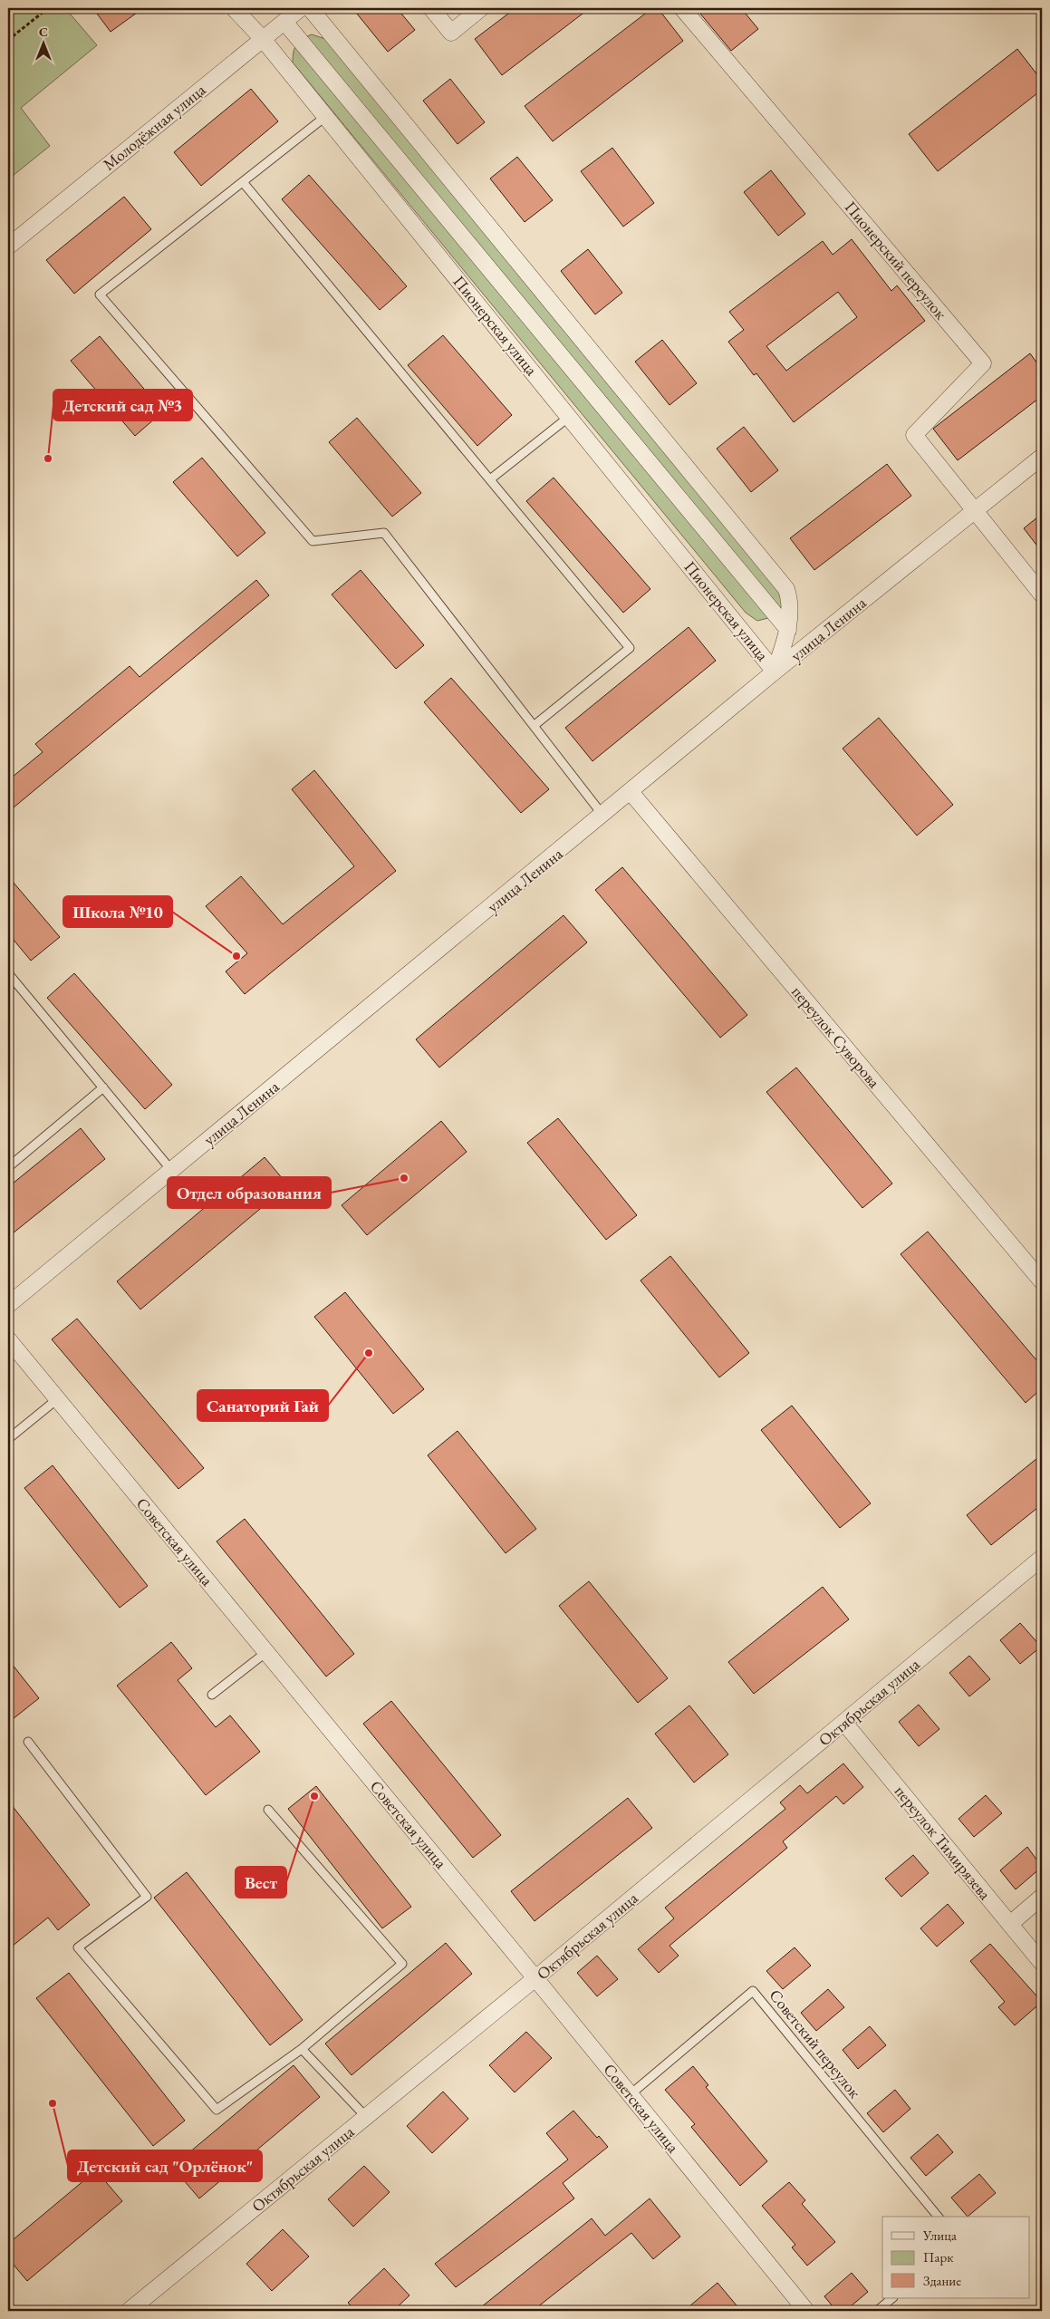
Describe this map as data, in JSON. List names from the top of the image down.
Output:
{
  "streets": {
    "street": [
      "Молодёжная улица",
      "Пионерский переулок",
      "Пионерская улица",
      "улица Ленина",
      "переулок Суворова",
      "Советская улица",
      "Октябрьская улица",
      "переулок Тимирязева"
    ],
    "lane": ["Советский переулок"]
  },
  "crossings": [
    ["Молодёжная улица", "Пионерская улица"],
    ["Пионерский переулок", "улица Ленина"],
    ["Пионерская улица", "улица Ленина"],
    ["улица Ленина", "переулок Суворова"],
    ["Советская улица", "Октябрьская улица"],
    ["Советская улица", "Советский переулок"],
    ["Октябрьская улица", "переулок Тимирязева"]
  ],
  "places": [
    "Детский сад №3",
    "Школа №10",
    "Отдел образования",
    "Санаторий Гай",
    "Вест",
    "Детский сад \"Орлёнок\""
  ],
  "legend": ["Улица", "Парк", "Здание"],
  "north": "top"
}
